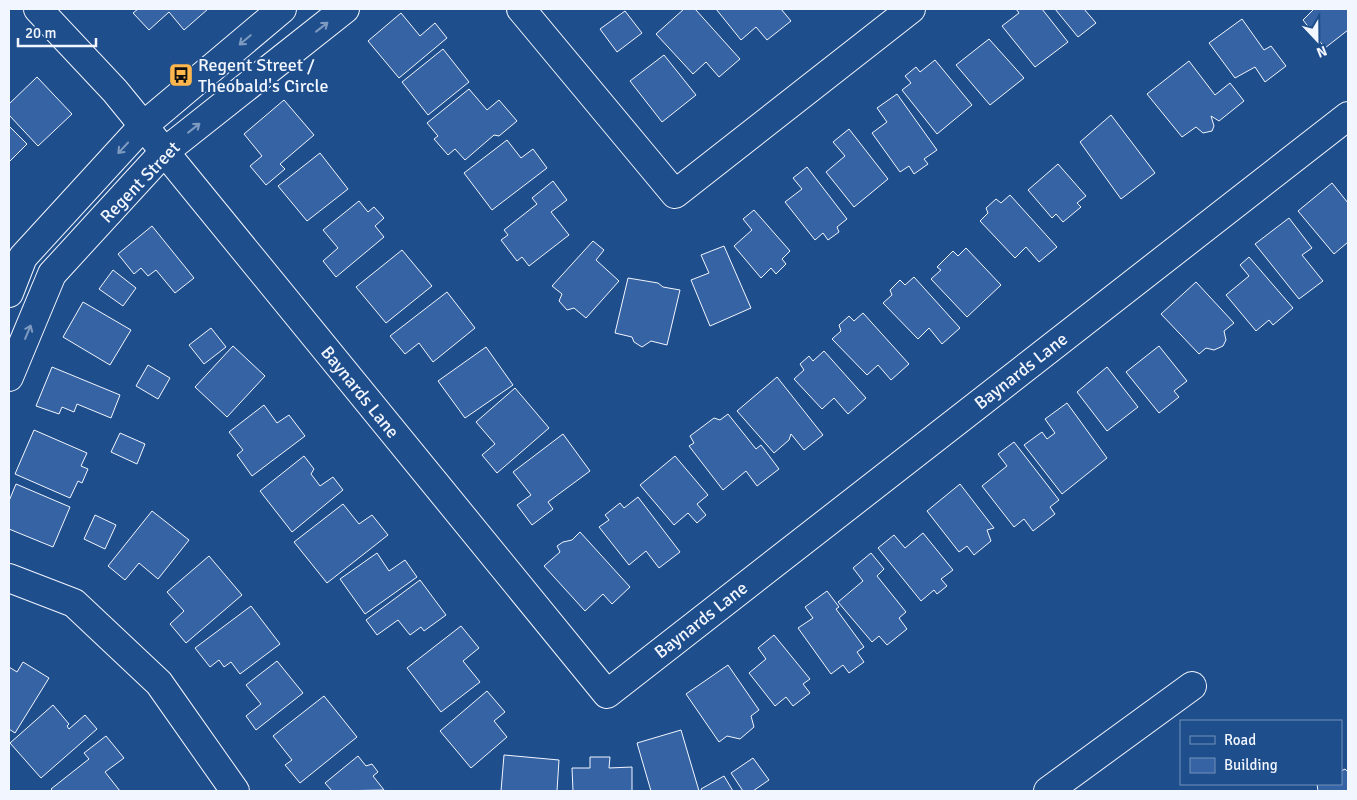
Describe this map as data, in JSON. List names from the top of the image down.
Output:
{
  "streets": {
    "street": ["Regent Street", "Baynards Lane"]
  },
  "crossings": [
    ["Regent Street", "Baynards Lane"]
  ],
  "places": {
    "bus stop": ["Regent Street / Theobald's Circle"]
  },
  "legend": ["Road", "Building"],
  "scale_bar": "20 m",
  "north": "bottom"
}
